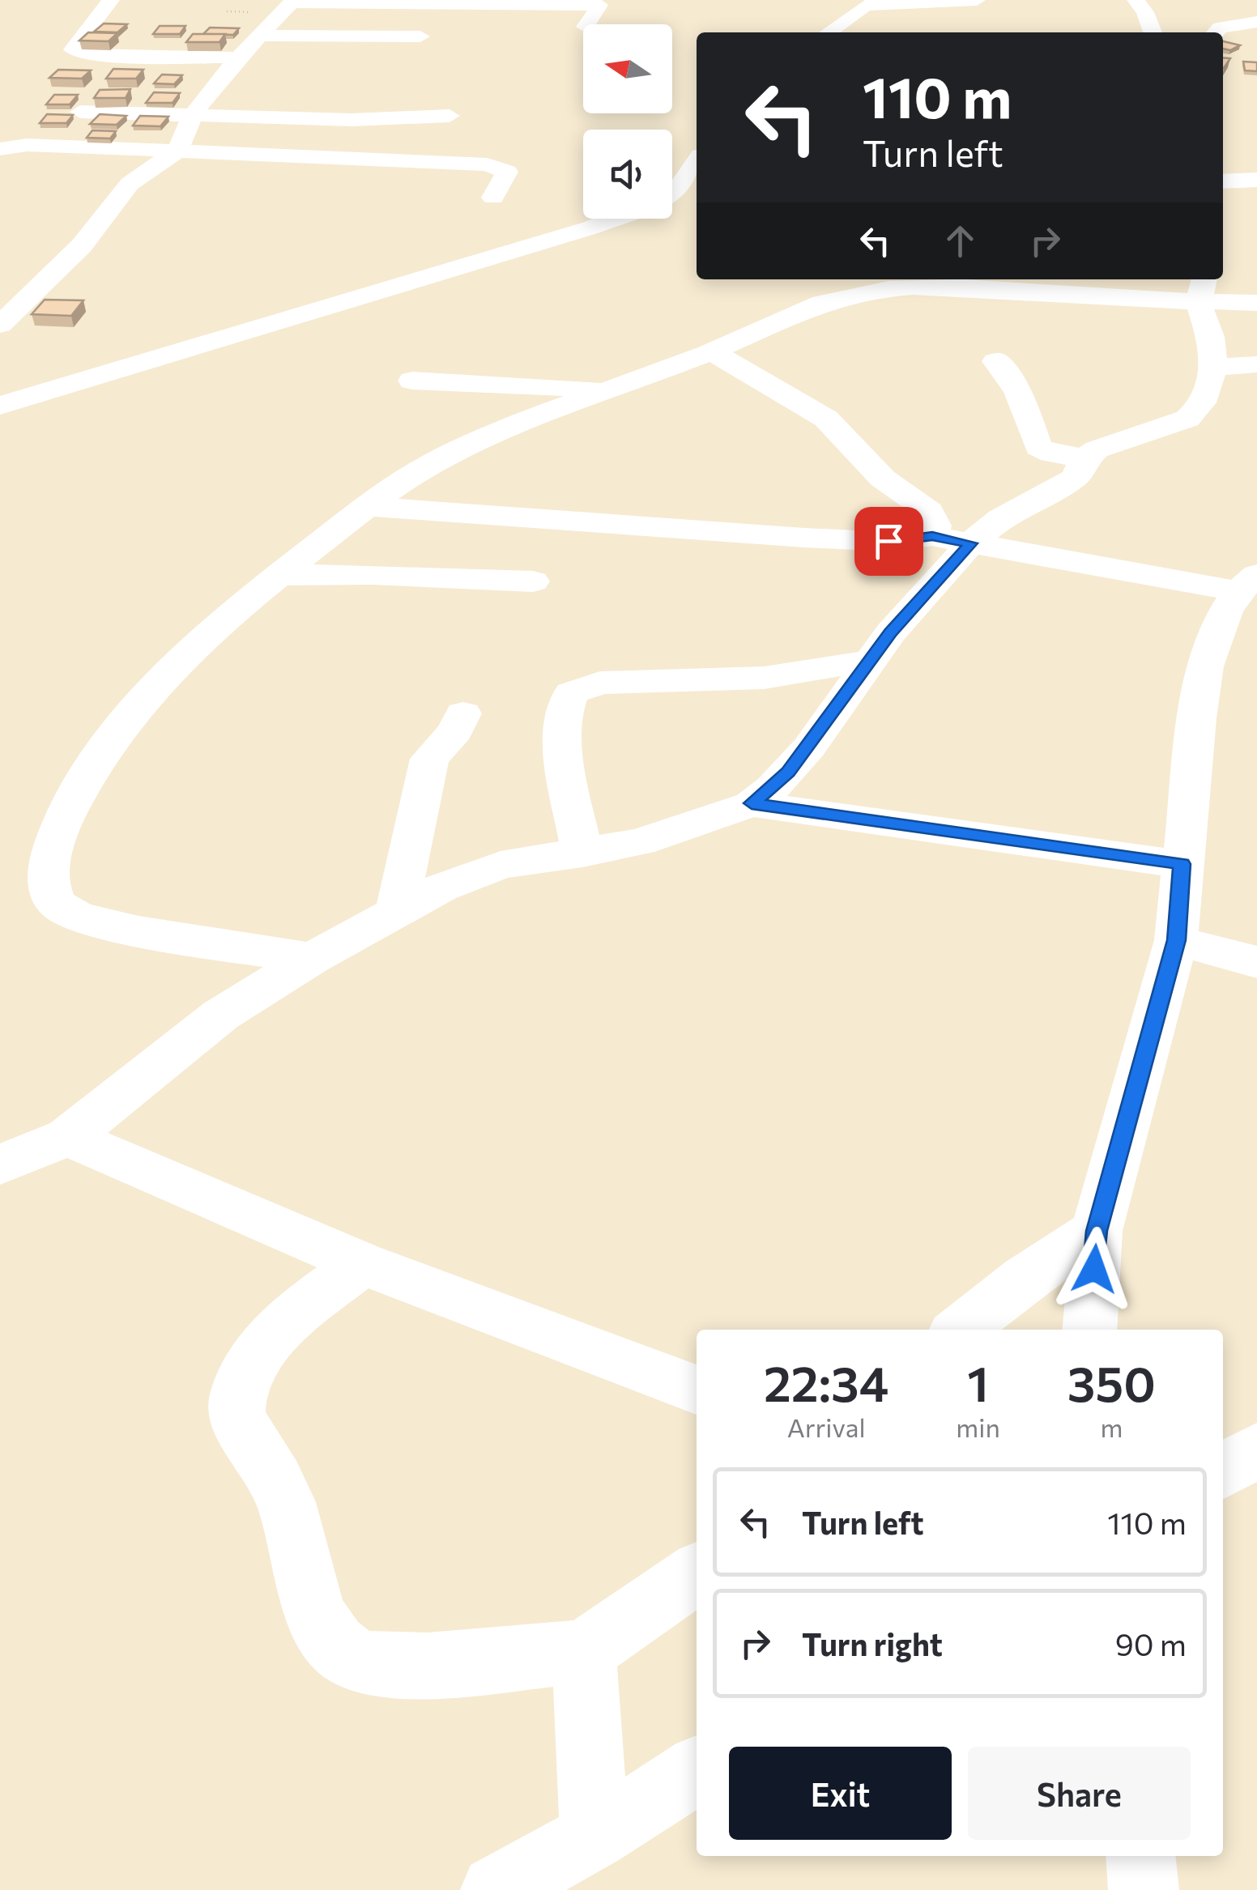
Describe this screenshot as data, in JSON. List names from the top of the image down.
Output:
{
  "north": "left",
  "page": {
    "turn": ["110 m", "Turn left"],
    "eta": [
      "22:34",
      "Arrival",
      "1",
      "min",
      "350",
      "m"
    ],
    "list": [
      {
        "name": "Turn left",
        "value": "110 m"
      },
      {
        "name": "Turn right",
        "value": "90 m"
      }
    ],
    "buttons": ["Exit", "Share"]
  }
}
